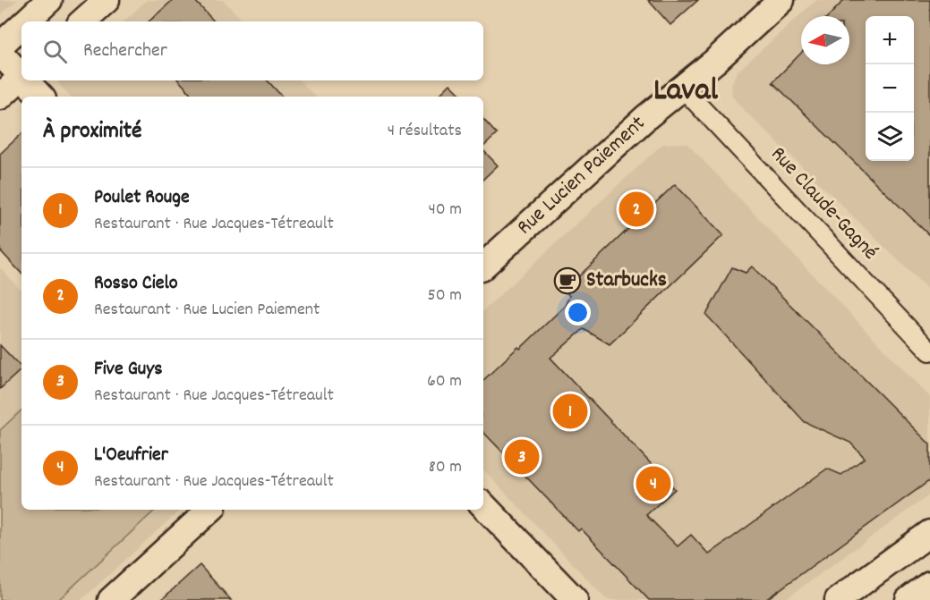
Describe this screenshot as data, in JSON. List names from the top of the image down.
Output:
{
  "streets": {
    "street": ["Rue Lucien Paiement", "Rue Claude-Gagné"]
  },
  "crossings": [
    ["Rue Lucien Paiement", "Rue Claude-Gagné"]
  ],
  "districts": ["Laval"],
  "places": {
    "cafe": ["Starbucks"]
  },
  "north": "left",
  "page": {
    "map_buttons": ["+", "−"],
    "search": "Rechercher",
    "heading": ["À proximité", "4 résultats"],
    "list": [
      {
        "mark": "1",
        "name": "Poulet Rouge",
        "note": "Restaurant · Rue Jacques-Tétreault",
        "value": "40 m"
      },
      {
        "mark": "2",
        "name": "Rosso Cielo",
        "note": "Restaurant · Rue Lucien Paiement",
        "value": "50 m"
      },
      {
        "mark": "3",
        "name": "Five Guys",
        "note": "Restaurant · Rue Jacques-Tétreault",
        "value": "60 m"
      },
      {
        "mark": "4",
        "name": "L'Oeufrier",
        "note": "Restaurant · Rue Jacques-Tétreault",
        "value": "80 m"
      }
    ],
    "pins": [
      "2",
      "1",
      "3",
      "4"
    ]
  }
}
